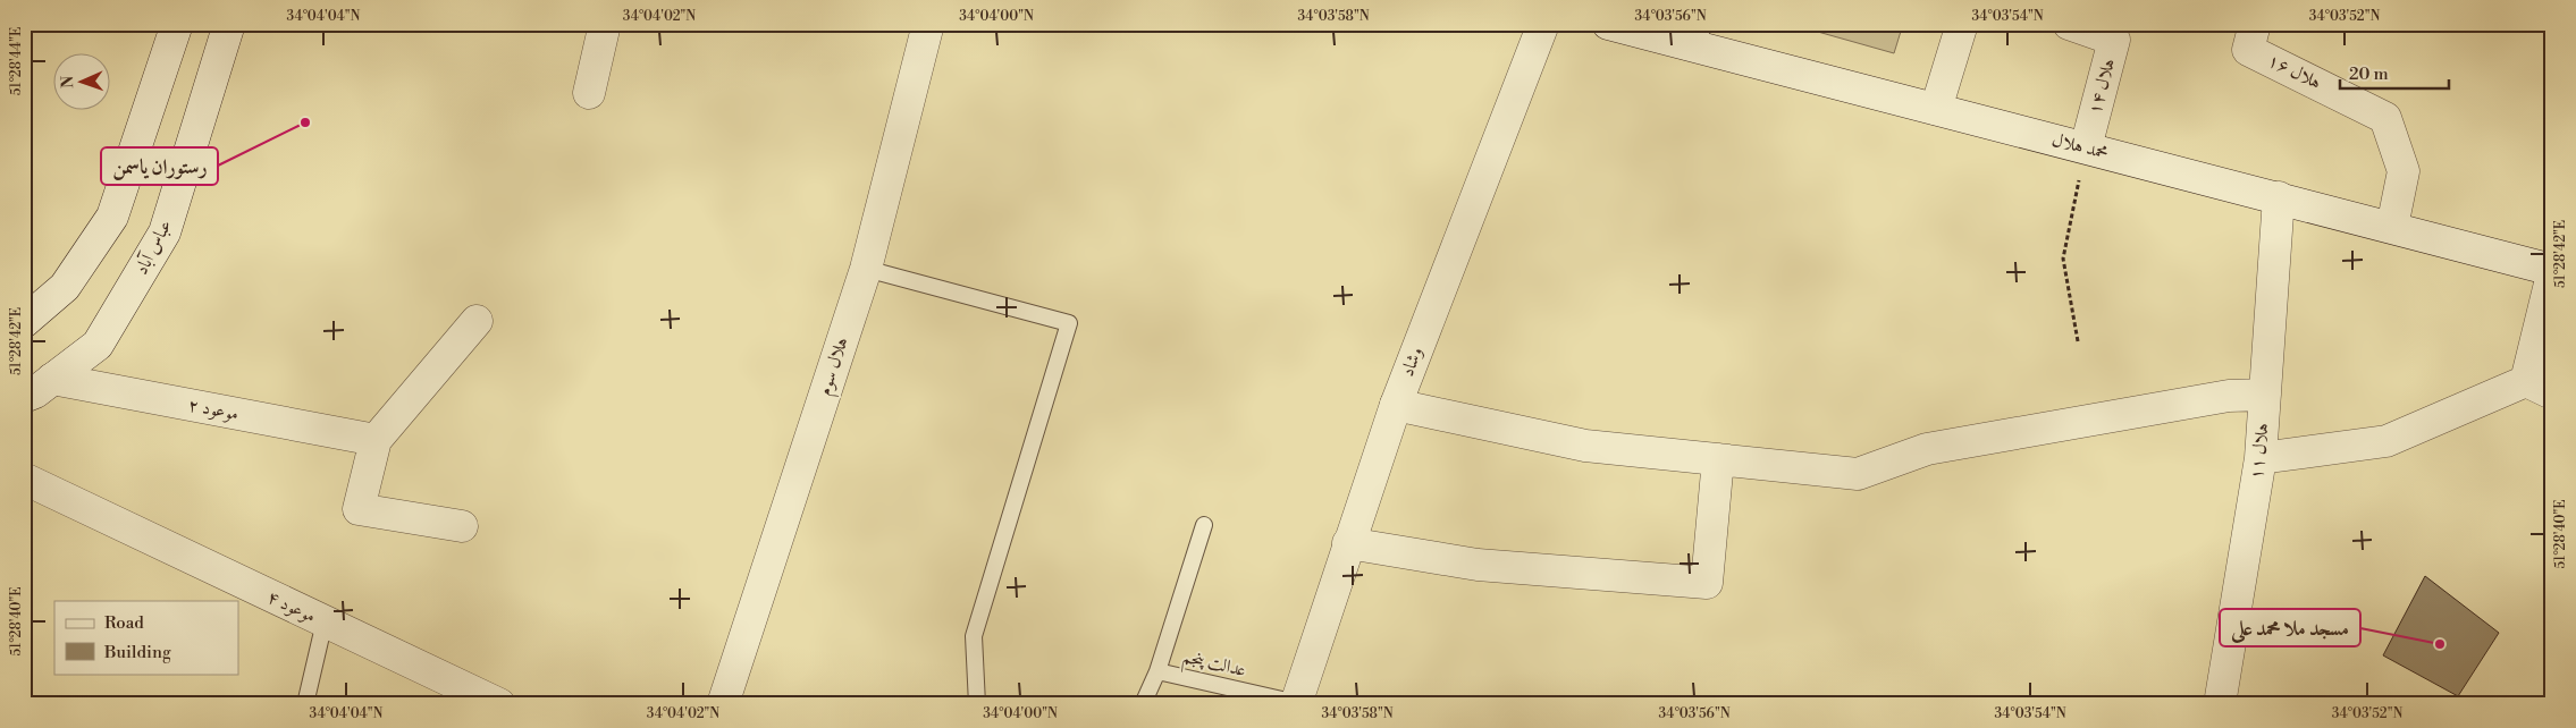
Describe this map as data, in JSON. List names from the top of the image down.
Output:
{
  "streets": {
    "street": [
      "هلال ۱۶",
      "هلال ۱۴",
      "محمد هلال",
      "عباس آباد",
      "وشاد",
      "هلال سوم",
      "موعود ۲",
      "هلال ۱۱",
      "موعود ۴"
    ],
    "lane": ["عدالت پنجم"]
  },
  "crossings": [
    ["هلال ۱۶", "محمد هلال"],
    ["هلال ۱۴", "محمد هلال"],
    ["محمد هلال", "هلال ۱۱"],
    ["عباس آباد", "موعود ۲"],
    ["وشاد", "عدالت پنجم"]
  ],
  "places": ["رستوران یاسمن", "مسجد ملا محمد علی"],
  "legend": ["Road", "Building"],
  "scale_bar": "20 m",
  "north": "left",
  "coordinates": [
    "34°04'04\"N",
    "34°04'02\"N",
    "34°04'00\"N",
    "34°03'58\"N",
    "34°03'56\"N",
    "34°03'54\"N",
    "34°03'52\"N",
    "51°28'44\"E",
    "51°28'42\"E",
    "51°28'40\"E"
  ]
}
